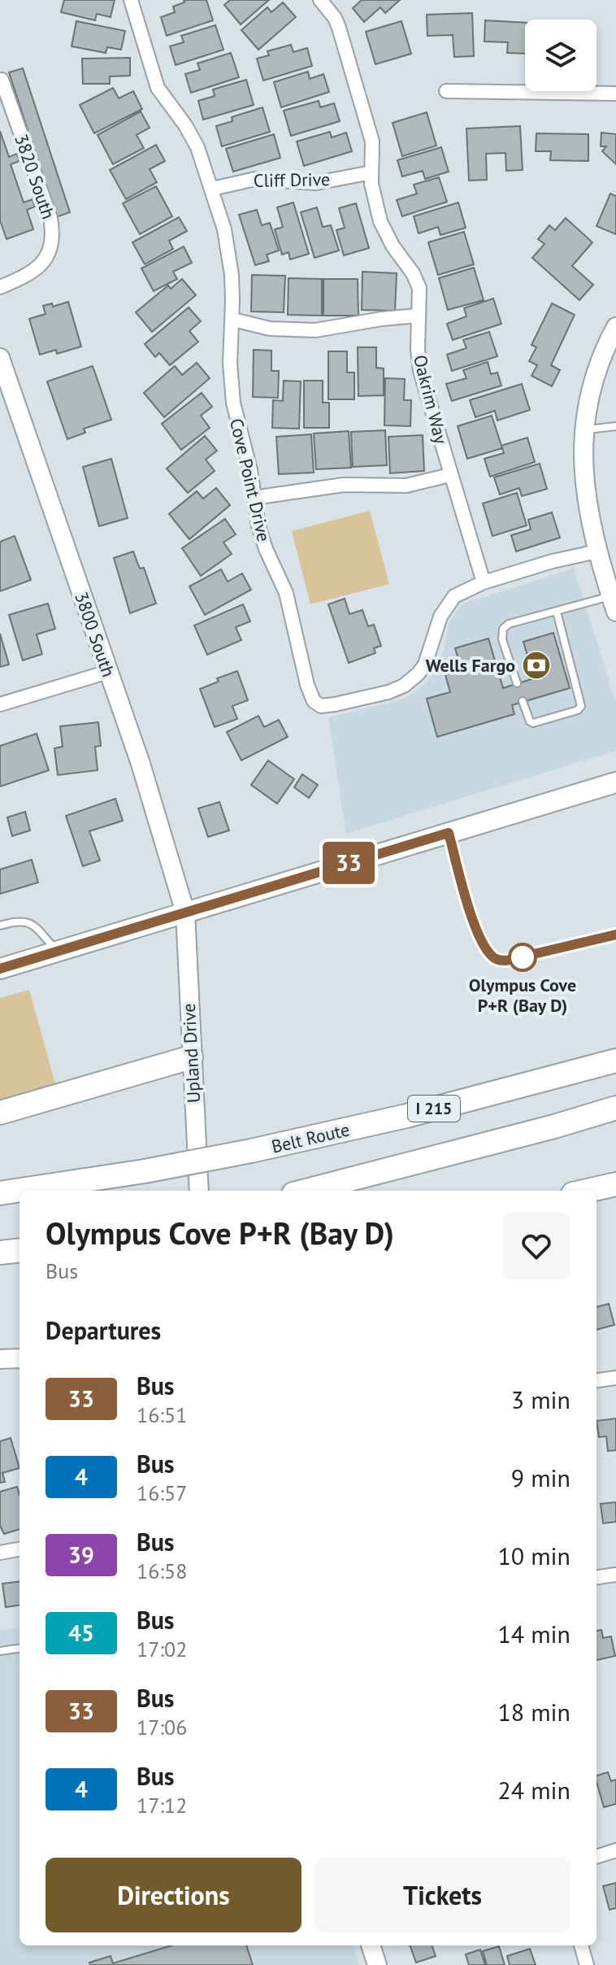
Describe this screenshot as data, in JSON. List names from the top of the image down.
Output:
{
  "streets": {
    "highway": ["I 215", "Belt Route"],
    "street": [
      "3820 South",
      "Cliff Drive",
      "Oakrim Way",
      "Cove Point Drive",
      "3800 South",
      "Upland Drive"
    ]
  },
  "crossings": [
    ["Cliff Drive", "Oakrim Way"],
    ["Cliff Drive", "Cove Point Drive"],
    ["Oakrim Way", "Cove Point Drive"],
    ["3800 South", "Upland Drive"]
  ],
  "places": {
    "bank": ["Wells Fargo"],
    "other": ["Olympus Cove P+R (Bay D)"]
  },
  "lines": ["bus line 33"],
  "page": {
    "on_map": "33",
    "heading": [
      ["Olympus Cove P+R (Bay D)", "Bus"],
      "Departures"
    ],
    "list": [
      {
        "mark": "33",
        "name": "Bus",
        "note": "16:51",
        "value": "3 min"
      },
      {
        "mark": "4",
        "name": "Bus",
        "note": "16:57",
        "value": "9 min"
      },
      {
        "mark": "39",
        "name": "Bus",
        "note": "16:58",
        "value": "10 min"
      },
      {
        "mark": "45",
        "name": "Bus",
        "note": "17:02",
        "value": "14 min"
      },
      {
        "mark": "33",
        "name": "Bus",
        "note": "17:06",
        "value": "18 min"
      },
      {
        "mark": "4",
        "name": "Bus",
        "note": "17:12",
        "value": "24 min"
      }
    ],
    "buttons": ["Directions", "Tickets"]
  }
}
